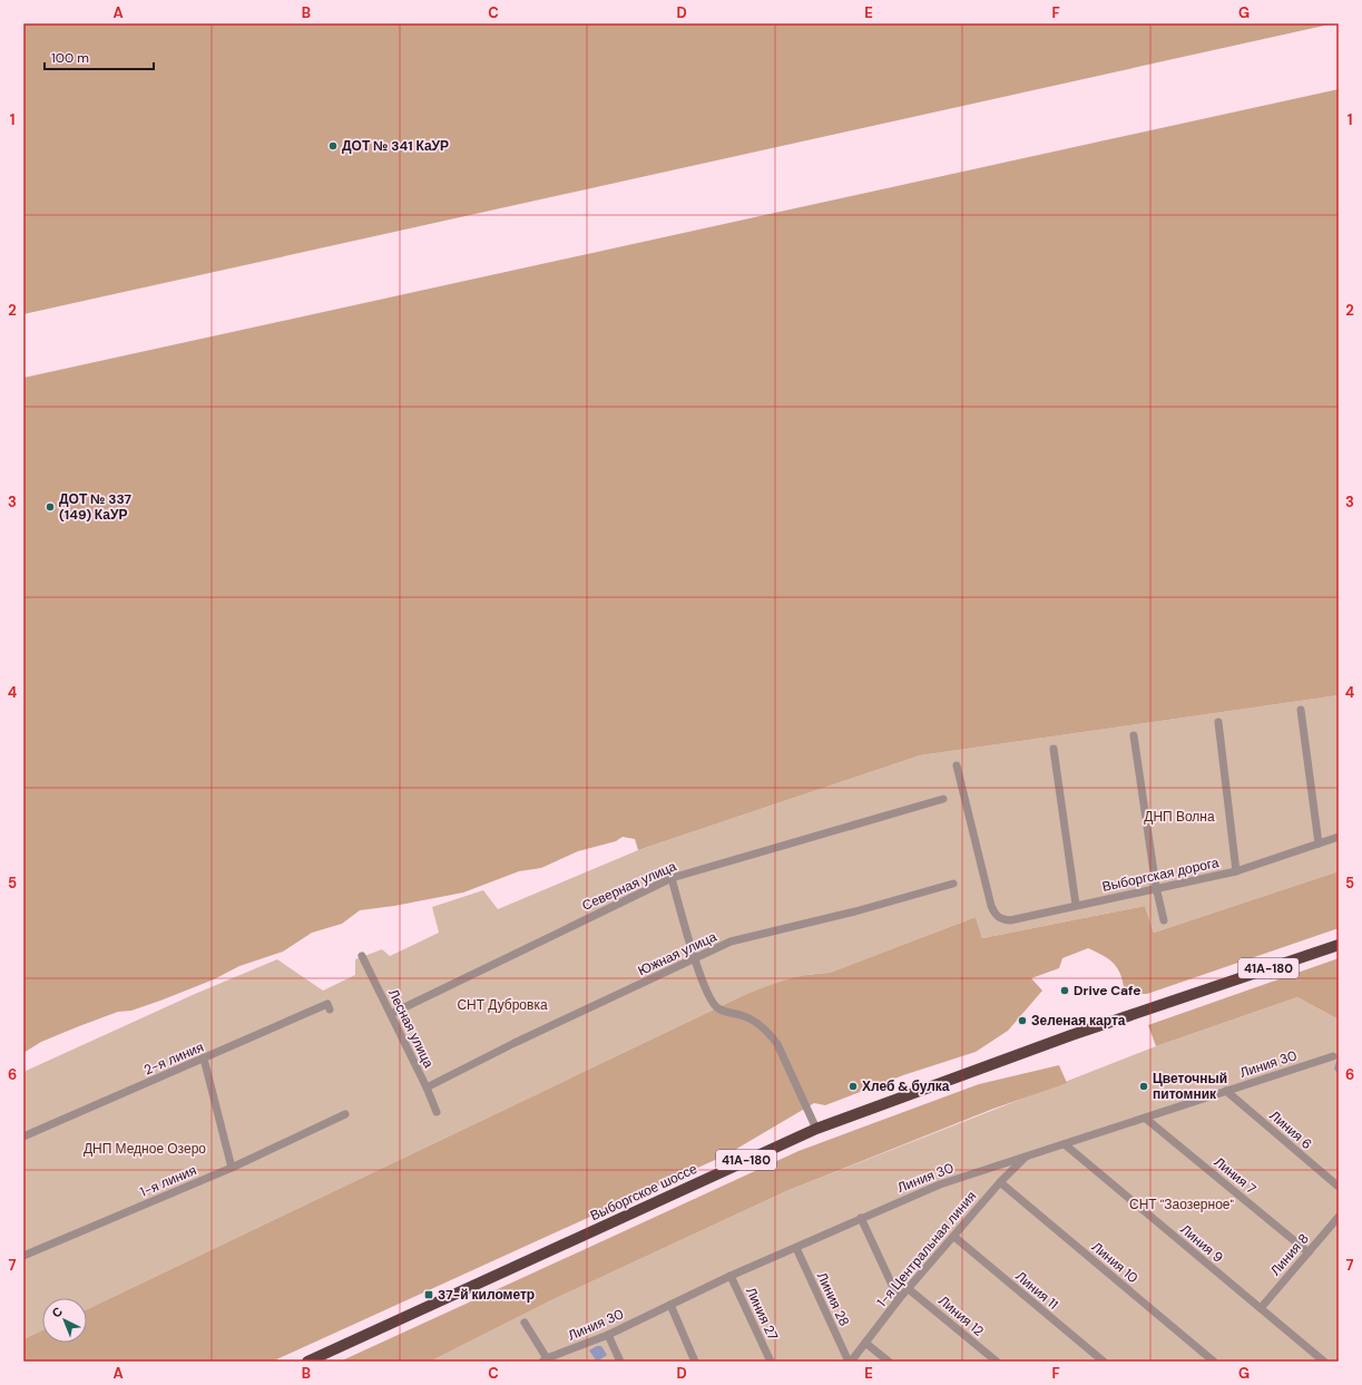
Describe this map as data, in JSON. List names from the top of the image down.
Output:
{
  "streets": {
    "main road": ["41А-180", "Выборгское шоссе"],
    "street": [
      "Выборгская дорога",
      "Северная улица",
      "Южная улица",
      "Лесная улица",
      "2-я линия",
      "Линия 30",
      "Линия 6",
      "Линия 7",
      "1-я линия",
      "Линия 9",
      "1-я Центральная линия",
      "Линия 8",
      "Линия 10",
      "Линия 11",
      "Линия 28",
      "Линия 27",
      "Линия 12"
    ]
  },
  "crossings": [
    ["Северная улица", "Лесная улица"],
    ["Южная улица", "Лесная улица"],
    ["Линия 30", "Линия 6"],
    ["Линия 30", "Линия 7"],
    ["Линия 30", "Линия 9"],
    ["Линия 30", "1-я Центральная линия"],
    ["Линия 30", "Линия 28"],
    ["Линия 30", "Линия 27"],
    ["Линия 7", "Линия 8"],
    ["Линия 9", "Линия 8"],
    ["1-я Центральная линия", "Линия 10"],
    ["1-я Центральная линия", "Линия 11"],
    ["1-я Центральная линия", "Линия 28"],
    ["1-я Центральная линия", "Линия 12"]
  ],
  "parks": [
    "ДНП Волна",
    "СНТ Дубровка",
    "ДНП Медное Озеро",
    "СНТ \"Заозерное\""
  ],
  "places": {
    "other": [
      "ДОТ № 341 КаУР",
      "ДОТ № 337 (149) КаУР",
      "Drive Cafe",
      "Зеленая карта",
      "Хлеб & булка",
      "Цветочный питомник"
    ],
    "transit": ["37-й километр"]
  },
  "scale_bar": "100 m",
  "north": "top left",
  "grid": {
    "columns": [
      "A",
      "B",
      "C",
      "D",
      "E",
      "F",
      "G"
    ],
    "rows": [
      "1",
      "2",
      "3",
      "4",
      "5",
      "6",
      "7"
    ]
  }
}
